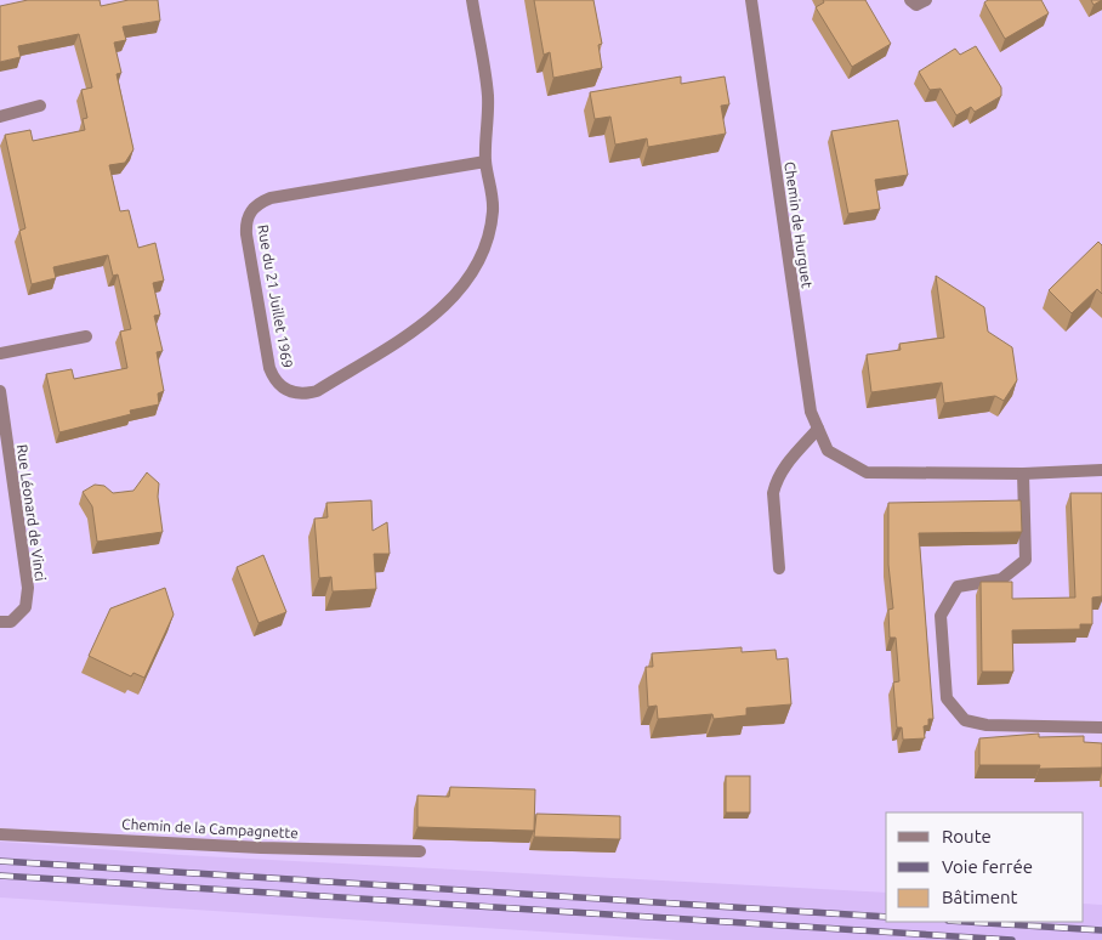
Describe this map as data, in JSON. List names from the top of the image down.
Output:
{
  "streets": {
    "street": [
      "Chemin de Hurguet",
      "Rue du 21 Juillet 1969",
      "Rue Léonard de Vinci",
      "Chemin de la Campagnette"
    ]
  },
  "legend": ["Route", "Voie ferrée", "Bâtiment"]
}
